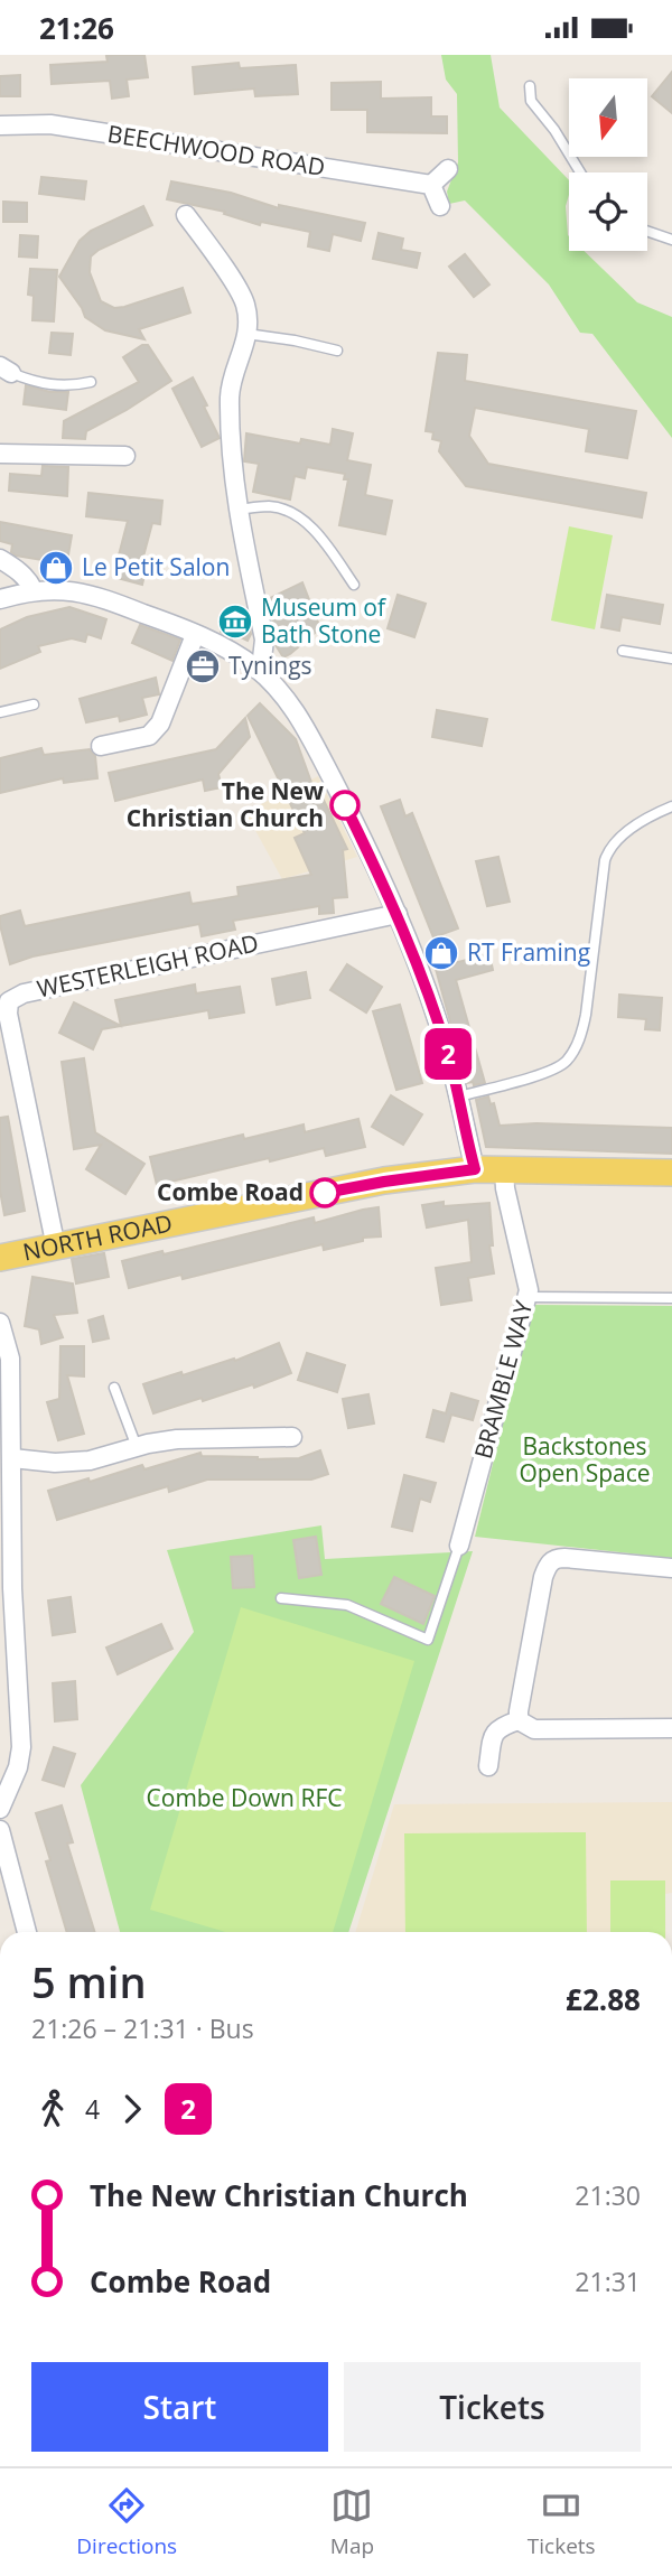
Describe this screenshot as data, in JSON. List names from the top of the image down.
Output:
{
  "streets": {
    "main road": ["NORTH ROAD"],
    "street": ["BEECHWOOD ROAD", "WESTERLEIGH ROAD", "BRAMBLE WAY"]
  },
  "crossings": [
    ["WESTERLEIGH ROAD", "NORTH ROAD"],
    ["NORTH ROAD", "BRAMBLE WAY"]
  ],
  "parks": ["Backstones Open Space", "Combe Down RFC"],
  "places": {
    "shop": ["Le Petit Salon", "RT Framing"],
    "museum": ["Museum of Bath Stone"],
    "office": ["Tynings"],
    "other": ["The New Christian Church", "Combe Road"]
  },
  "lines": ["bus line 2"],
  "north": "bottom",
  "page": {
    "status": "21:26",
    "on_map": "2",
    "heading": ["5 min", "21:26 – 21:31 · Bus", "£2.88"],
    "legs": ["4", "2"],
    "list": [
      {
        "name": "The New Christian Church",
        "value": "21:30"
      },
      {
        "name": "Combe Road",
        "value": "21:31"
      }
    ],
    "buttons": ["Start", "Tickets"],
    "tabs": ["Directions", "Map", "Tickets"]
  }
}
